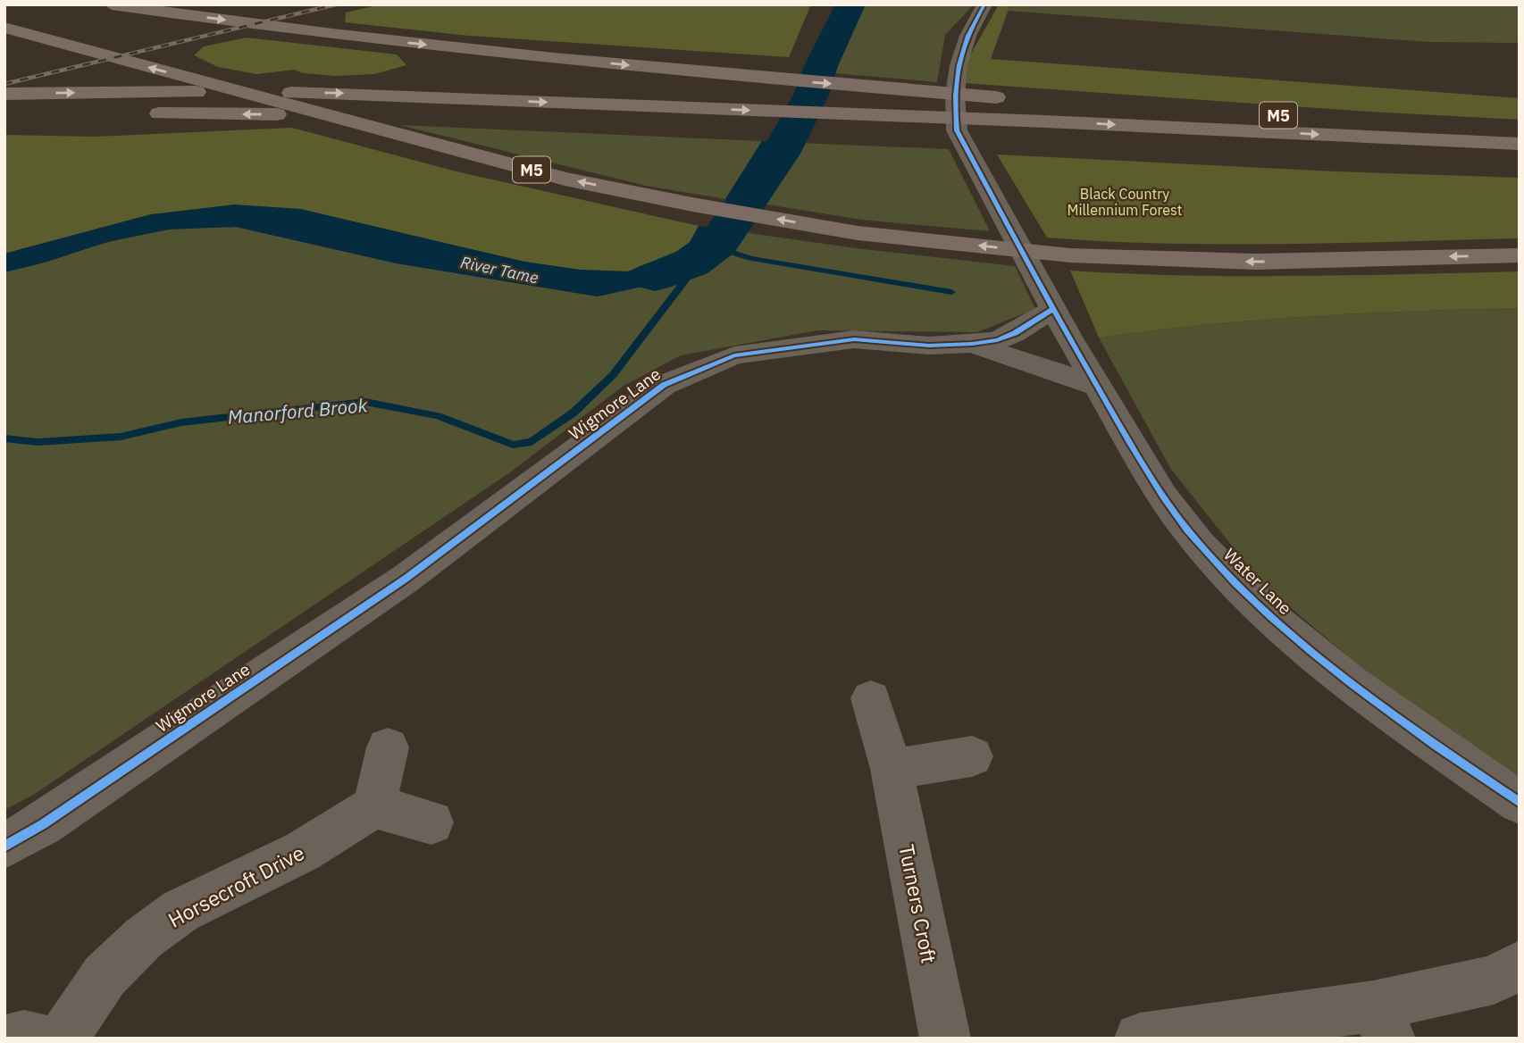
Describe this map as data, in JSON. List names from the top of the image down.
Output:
{
  "streets": {
    "highway": ["M5"],
    "street": [
      "Wigmore Lane",
      "Water Lane",
      "Horsecroft Drive",
      "Turners Croft"
    ]
  },
  "crossings": [
    ["Wigmore Lane", "Water Lane"]
  ],
  "water": ["River Tame", "Manorford Brook"],
  "parks": ["Black Country Millennium Forest"]
}
